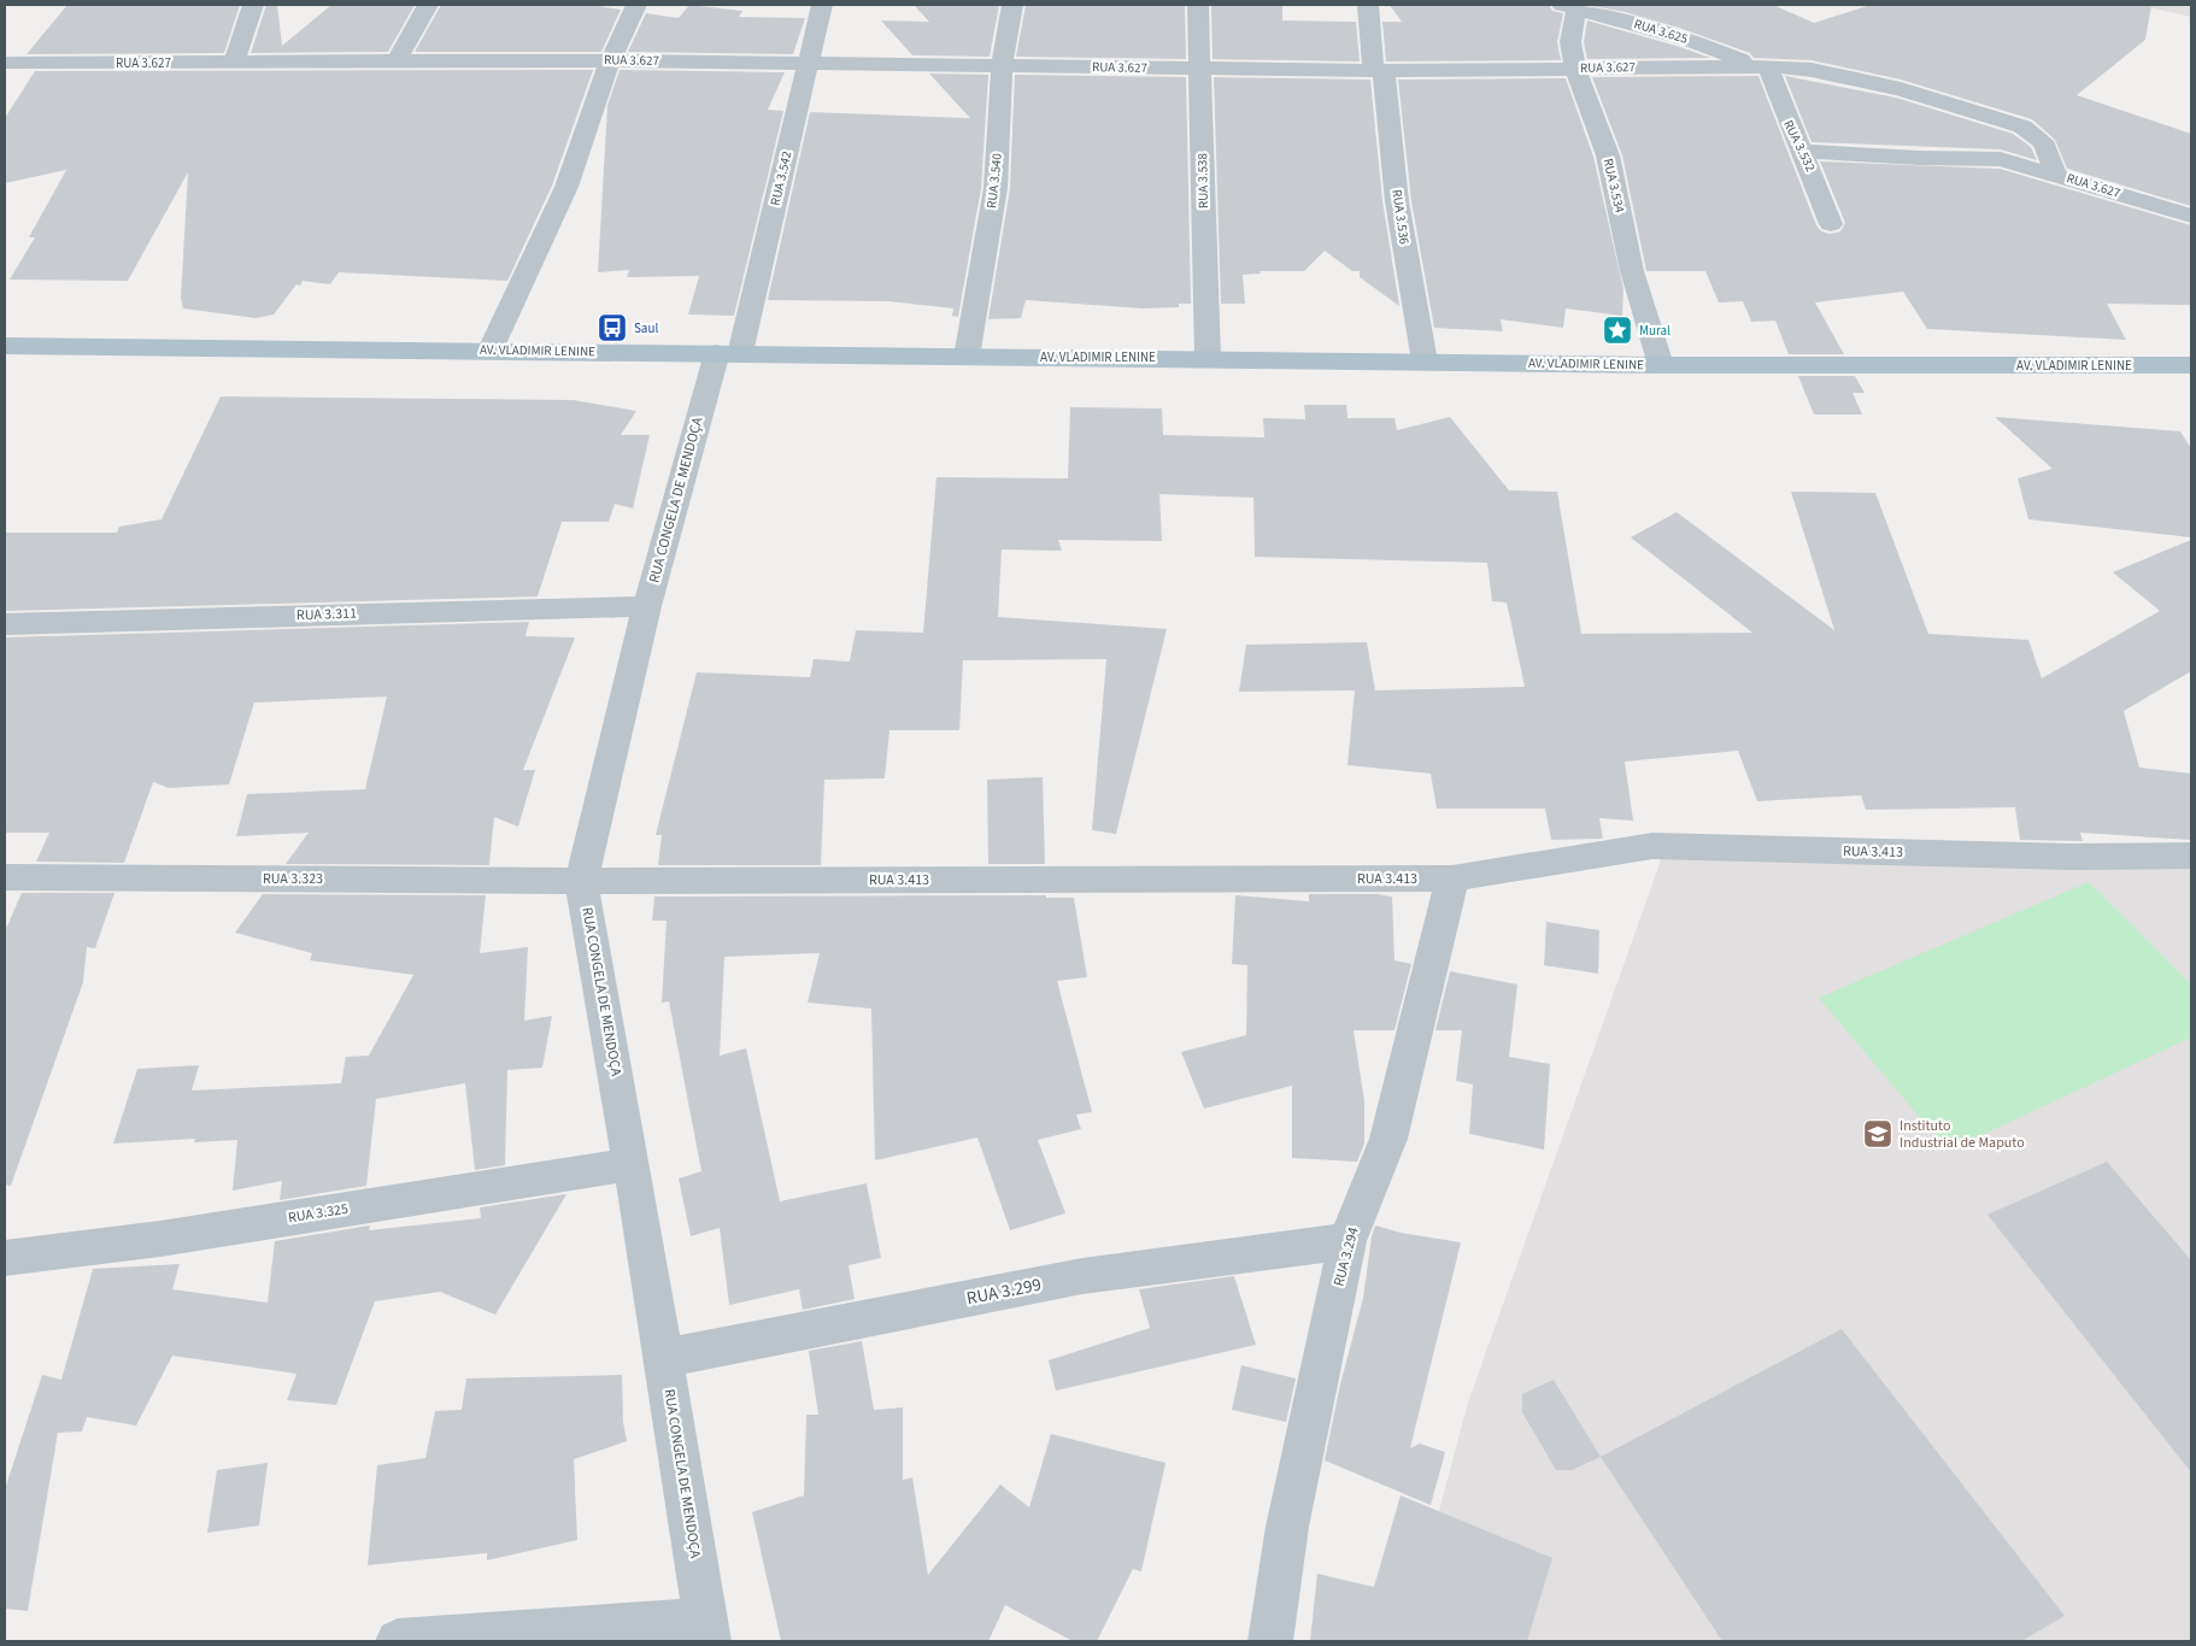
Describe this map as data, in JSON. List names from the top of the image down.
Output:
{
  "streets": {
    "main road": ["AV. VLADIMIR LENINE"],
    "street": [
      "RUA 3.625",
      "RUA 3.627",
      "RUA 3.532",
      "RUA 3.542",
      "RUA 3.540",
      "RUA 3.538",
      "RUA 3.534",
      "RUA 3.536",
      "RUA CONGELA DE MENDOÇA",
      "RUA 3.311",
      "RUA 3.413",
      "RUA 3.323",
      "RUA 3.325",
      "RUA 3.294",
      "RUA 3.299"
    ]
  },
  "crossings": [
    ["RUA 3.625", "RUA 3.627"],
    ["RUA 3.625", "RUA 3.532"],
    ["RUA 3.625", "RUA 3.534"],
    ["RUA 3.627", "RUA 3.532"],
    ["RUA 3.627", "RUA 3.542"],
    ["RUA 3.627", "RUA 3.540"],
    ["RUA 3.627", "RUA 3.538"],
    ["RUA 3.627", "RUA 3.534"],
    ["RUA 3.627", "RUA 3.536"],
    ["RUA 3.542", "AV. VLADIMIR LENINE"],
    ["RUA 3.542", "RUA CONGELA DE MENDOÇA"],
    ["RUA 3.540", "AV. VLADIMIR LENINE"],
    ["RUA 3.538", "AV. VLADIMIR LENINE"],
    ["RUA 3.534", "AV. VLADIMIR LENINE"],
    ["RUA 3.536", "AV. VLADIMIR LENINE"],
    ["AV. VLADIMIR LENINE", "RUA CONGELA DE MENDOÇA"],
    ["RUA CONGELA DE MENDOÇA", "RUA 3.311"],
    ["RUA CONGELA DE MENDOÇA", "RUA 3.413"],
    ["RUA CONGELA DE MENDOÇA", "RUA 3.323"],
    ["RUA CONGELA DE MENDOÇA", "RUA 3.325"],
    ["RUA CONGELA DE MENDOÇA", "RUA 3.299"],
    ["RUA 3.413", "RUA 3.323"],
    ["RUA 3.413", "RUA 3.294"],
    ["RUA 3.294", "RUA 3.299"]
  ],
  "places": {
    "bus stop": ["Saul"],
    "place": ["Mural"],
    "school or university": ["Instituto Industrial de Maputo"]
  }
}
